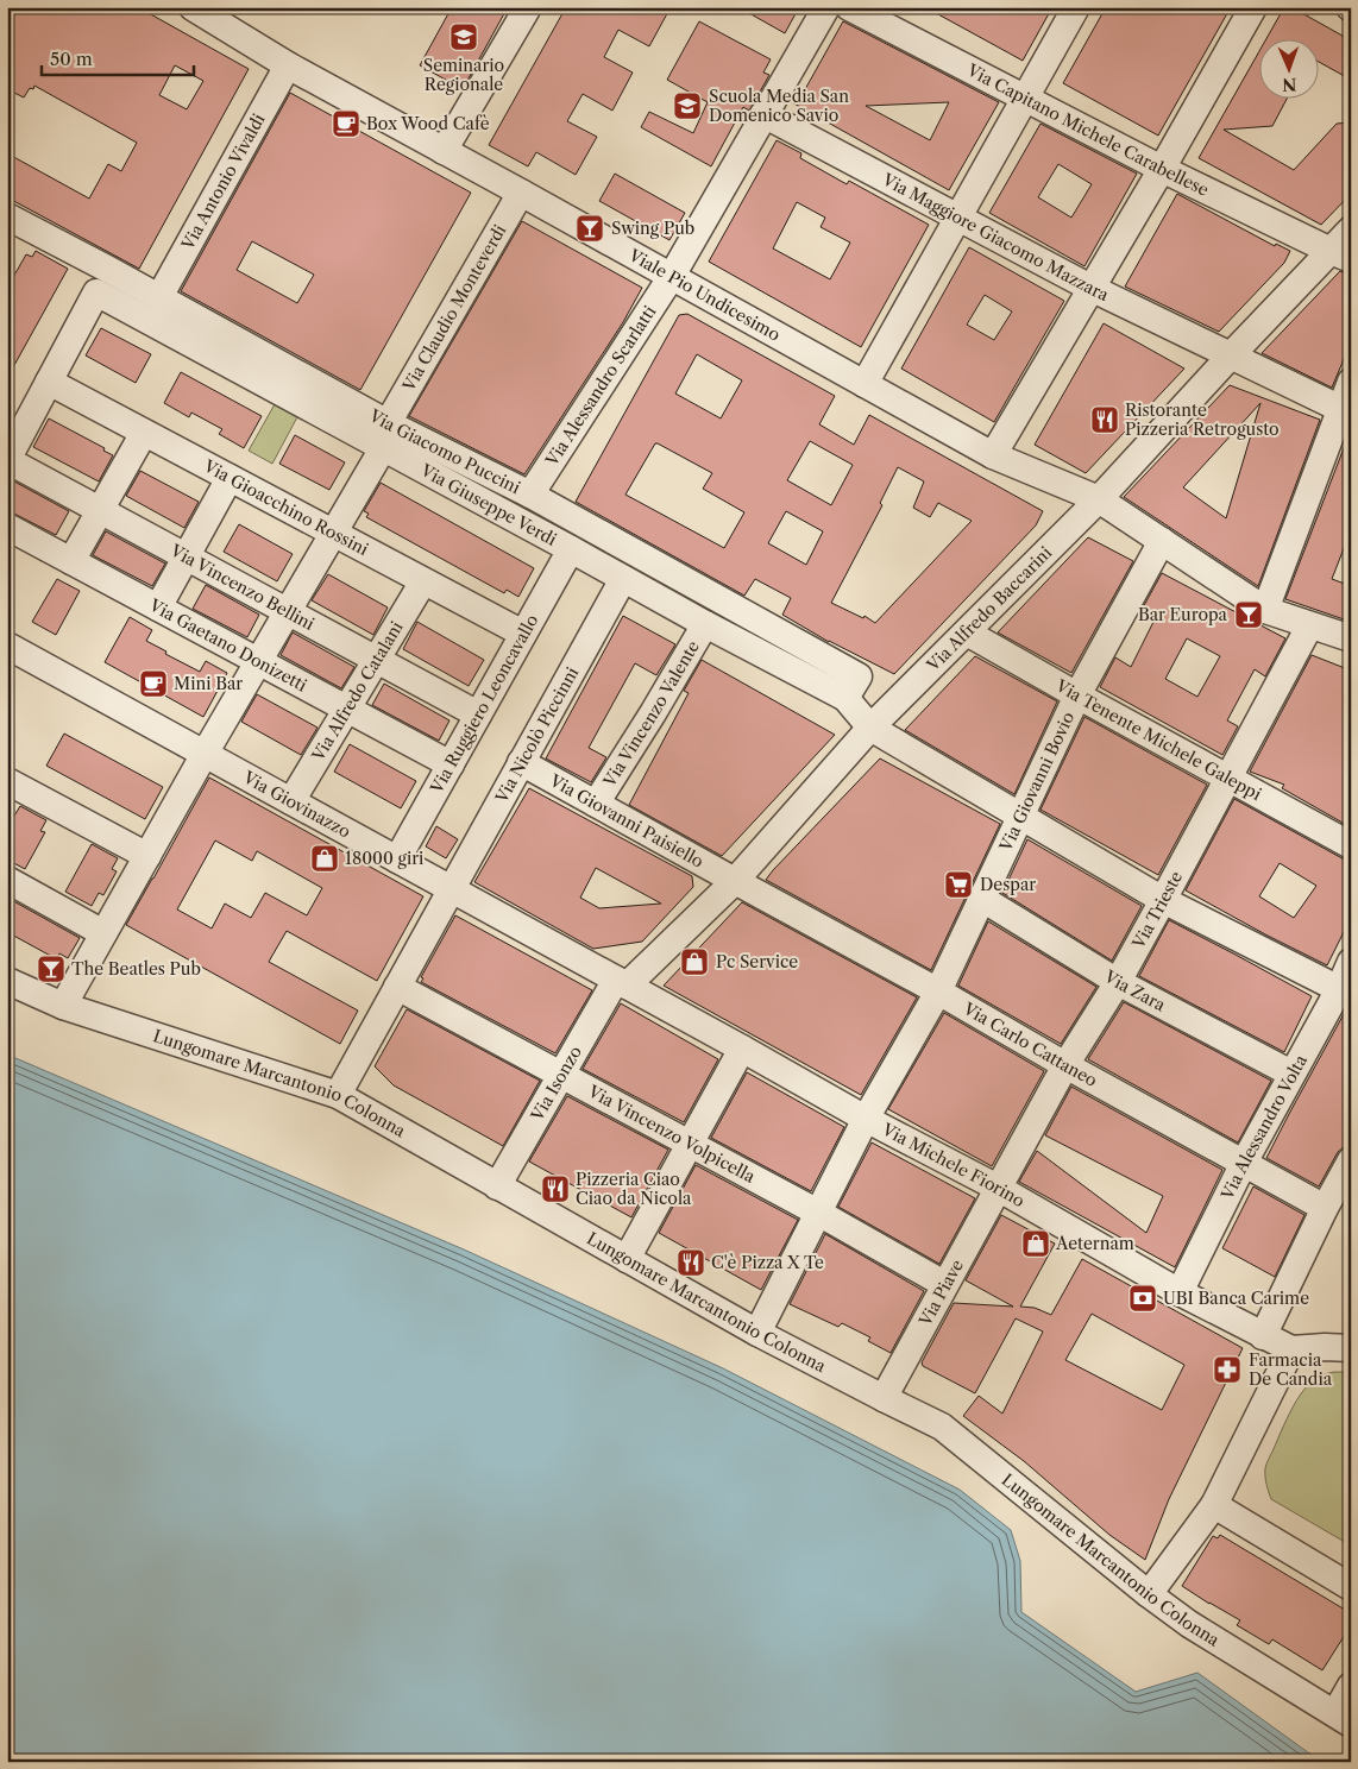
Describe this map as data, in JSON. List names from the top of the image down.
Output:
{
  "streets": {
    "street": [
      "Via Capitano Michele Carabellese",
      "Via Antonio Vivaldi",
      "Via Maggiore Giacomo Mazzara",
      "Viale Pio Undicesimo",
      "Via Claudio Monteverdi",
      "Via Alessandro Scarlatti",
      "Via Giacomo Puccini",
      "Via Giuseppe Verdi",
      "Via Gioacchino Rossini",
      "Via Vincenzo Bellini",
      "Via Alfredo Baccarini",
      "Via Gaetano Donizetti",
      "Via Alfredo Catalani",
      "Via Ruggiero Leoncavallo",
      "Via Vincenzo Valente",
      "Via Nicolò Piccinni",
      "Via Tenente Michele Galeppi",
      "Via Giovanni Bovio",
      "Via Giovinazzo",
      "Via Giovanni Paisiello",
      "Via Trieste",
      "Via Zara",
      "Via Carlo Cattaneo",
      "Via Isonzo",
      "Lungomare Marcantonio Colonna",
      "Via Alessandro Volta",
      "Via Vincenzo Volpicella",
      "Via Michele Fiorino",
      "Via Piave"
    ]
  },
  "crossings": [
    ["Via Capitano Michele Carabellese", "Via Alfredo Baccarini"],
    ["Via Antonio Vivaldi", "Viale Pio Undicesimo"],
    ["Via Antonio Vivaldi", "Via Giacomo Puccini"],
    ["Via Maggiore Giacomo Mazzara", "Via Alessandro Scarlatti"],
    ["Via Maggiore Giacomo Mazzara", "Via Alfredo Baccarini"],
    ["Viale Pio Undicesimo", "Via Claudio Monteverdi"],
    ["Viale Pio Undicesimo", "Via Alessandro Scarlatti"],
    ["Viale Pio Undicesimo", "Via Alfredo Baccarini"],
    ["Viale Pio Undicesimo", "Via Giovanni Bovio"],
    ["Viale Pio Undicesimo", "Via Trieste"],
    ["Via Claudio Monteverdi", "Via Giacomo Puccini"],
    ["Via Alessandro Scarlatti", "Via Giacomo Puccini"],
    ["Via Giacomo Puccini", "Via Giuseppe Verdi"],
    ["Via Giuseppe Verdi", "Via Gioacchino Rossini"],
    ["Via Giuseppe Verdi", "Via Alfredo Baccarini"],
    ["Via Giuseppe Verdi", "Via Ruggiero Leoncavallo"],
    ["Via Giuseppe Verdi", "Via Vincenzo Valente"],
    ["Via Giuseppe Verdi", "Via Nicolò Piccinni"],
    ["Via Giuseppe Verdi", "Via Giovanni Bovio"],
    ["Via Giuseppe Verdi", "Via Trieste"],
    ["Via Giuseppe Verdi", "Via Alessandro Volta"],
    ["Via Gioacchino Rossini", "Via Alfredo Catalani"],
    ["Via Gioacchino Rossini", "Via Ruggiero Leoncavallo"],
    ["Via Vincenzo Bellini", "Via Alfredo Catalani"],
    ["Via Vincenzo Bellini", "Via Ruggiero Leoncavallo"],
    ["Via Alfredo Baccarini", "Via Tenente Michele Galeppi"],
    ["Via Alfredo Baccarini", "Via Giovinazzo"],
    ["Via Alfredo Baccarini", "Via Giovanni Paisiello"],
    ["Via Alfredo Baccarini", "Via Carlo Cattaneo"],
    ["Via Alfredo Baccarini", "Via Isonzo"],
    ["Via Alfredo Baccarini", "Via Michele Fiorino"],
    ["Via Gaetano Donizetti", "Via Alfredo Catalani"],
    ["Via Gaetano Donizetti", "Via Ruggiero Leoncavallo"],
    ["Via Alfredo Catalani", "Via Giovinazzo"],
    ["Via Ruggiero Leoncavallo", "Via Giovinazzo"],
    ["Via Vincenzo Valente", "Via Giovanni Paisiello"],
    ["Via Nicolò Piccinni", "Via Giovinazzo"],
    ["Via Nicolò Piccinni", "Via Giovanni Paisiello"],
    ["Via Nicolò Piccinni", "Lungomare Marcantonio Colonna"],
    ["Via Nicolò Piccinni", "Via Vincenzo Volpicella"],
    ["Via Tenente Michele Galeppi", "Via Giovanni Bovio"],
    ["Via Tenente Michele Galeppi", "Via Trieste"],
    ["Via Giovanni Bovio", "Via Zara"],
    ["Via Giovanni Bovio", "Via Carlo Cattaneo"],
    ["Via Giovanni Bovio", "Lungomare Marcantonio Colonna"],
    ["Via Giovanni Bovio", "Via Vincenzo Volpicella"],
    ["Via Giovanni Bovio", "Via Michele Fiorino"],
    ["Via Giovinazzo", "Via Isonzo"],
    ["Via Giovinazzo", "Via Michele Fiorino"],
    ["Via Giovanni Paisiello", "Via Carlo Cattaneo"],
    ["Via Trieste", "Via Zara"],
    ["Via Trieste", "Via Carlo Cattaneo"],
    ["Via Trieste", "Via Michele Fiorino"],
    ["Via Trieste", "Via Piave"],
    ["Via Zara", "Via Alessandro Volta"],
    ["Via Carlo Cattaneo", "Via Alessandro Volta"],
    ["Via Isonzo", "Lungomare Marcantonio Colonna"],
    ["Via Isonzo", "Via Vincenzo Volpicella"],
    ["Via Isonzo", "Via Michele Fiorino"],
    ["Lungomare Marcantonio Colonna", "Via Piave"],
    ["Via Alessandro Volta", "Via Michele Fiorino"],
    ["Via Vincenzo Volpicella", "Via Piave"],
    ["Via Michele Fiorino", "Via Piave"]
  ],
  "places": {
    "school or university": ["Seminario Regionale", "Scuola Media San Domenico Savio"],
    "cafe": ["Box Wood Cafè", "Mini Bar"],
    "bar": ["Swing Pub", "Bar Europa", "The Beatles Pub"],
    "restaurant": ["Ristorante Pizzeria Retrogusto", "Pizzeria Ciao Ciao da Nicola", "C'è Pizza X Te"],
    "shop": ["18000 giri", "Pc Service", "Aeternam"],
    "supermarket": ["Despar"],
    "bank": ["UBI Banca Carime"],
    "pharmacy": ["Farmacia De Candia"]
  },
  "scale_bar": "50 m",
  "north": "bottom"
}
